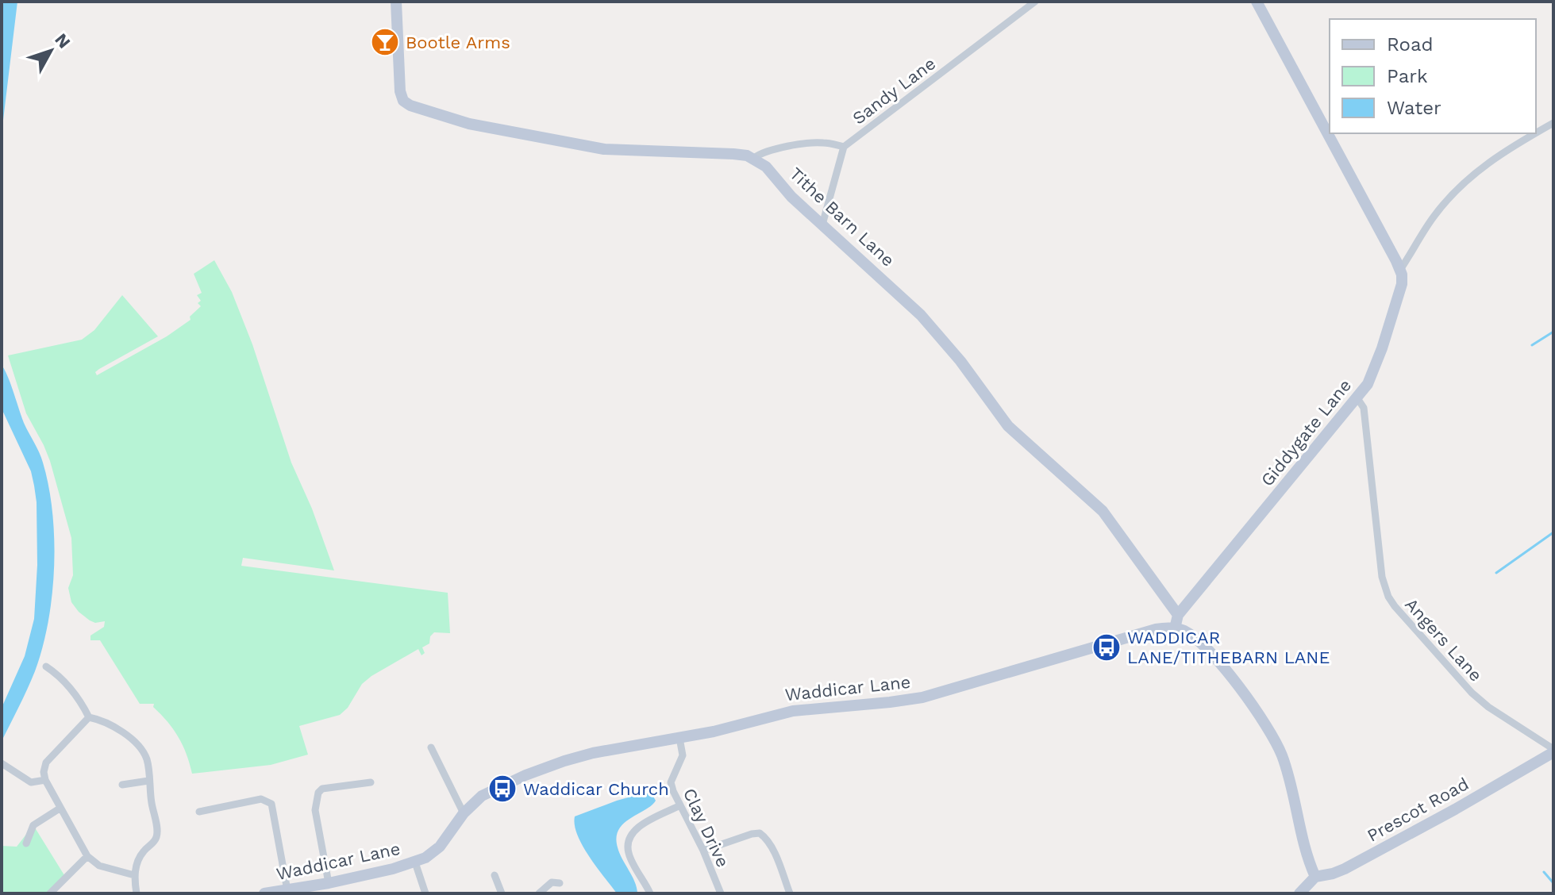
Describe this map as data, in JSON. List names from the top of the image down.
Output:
{
  "streets": {
    "street": [
      "Sandy Lane",
      "Tithe Barn Lane",
      "Giddygate Lane",
      "Angers Lane",
      "Waddicar Lane",
      "Prescot Road",
      "Clay Drive"
    ]
  },
  "crossings": [
    ["Sandy Lane", "Tithe Barn Lane"],
    ["Tithe Barn Lane", "Giddygate Lane"],
    ["Giddygate Lane", "Angers Lane"],
    ["Angers Lane", "Prescot Road"],
    ["Waddicar Lane", "Clay Drive"]
  ],
  "places": {
    "bar": ["Bootle Arms"],
    "bus stop": ["WADDICAR LANE/TITHEBARN LANE", "Waddicar Church"]
  },
  "legend": ["Road", "Park", "Water"],
  "north": "top right"
}
